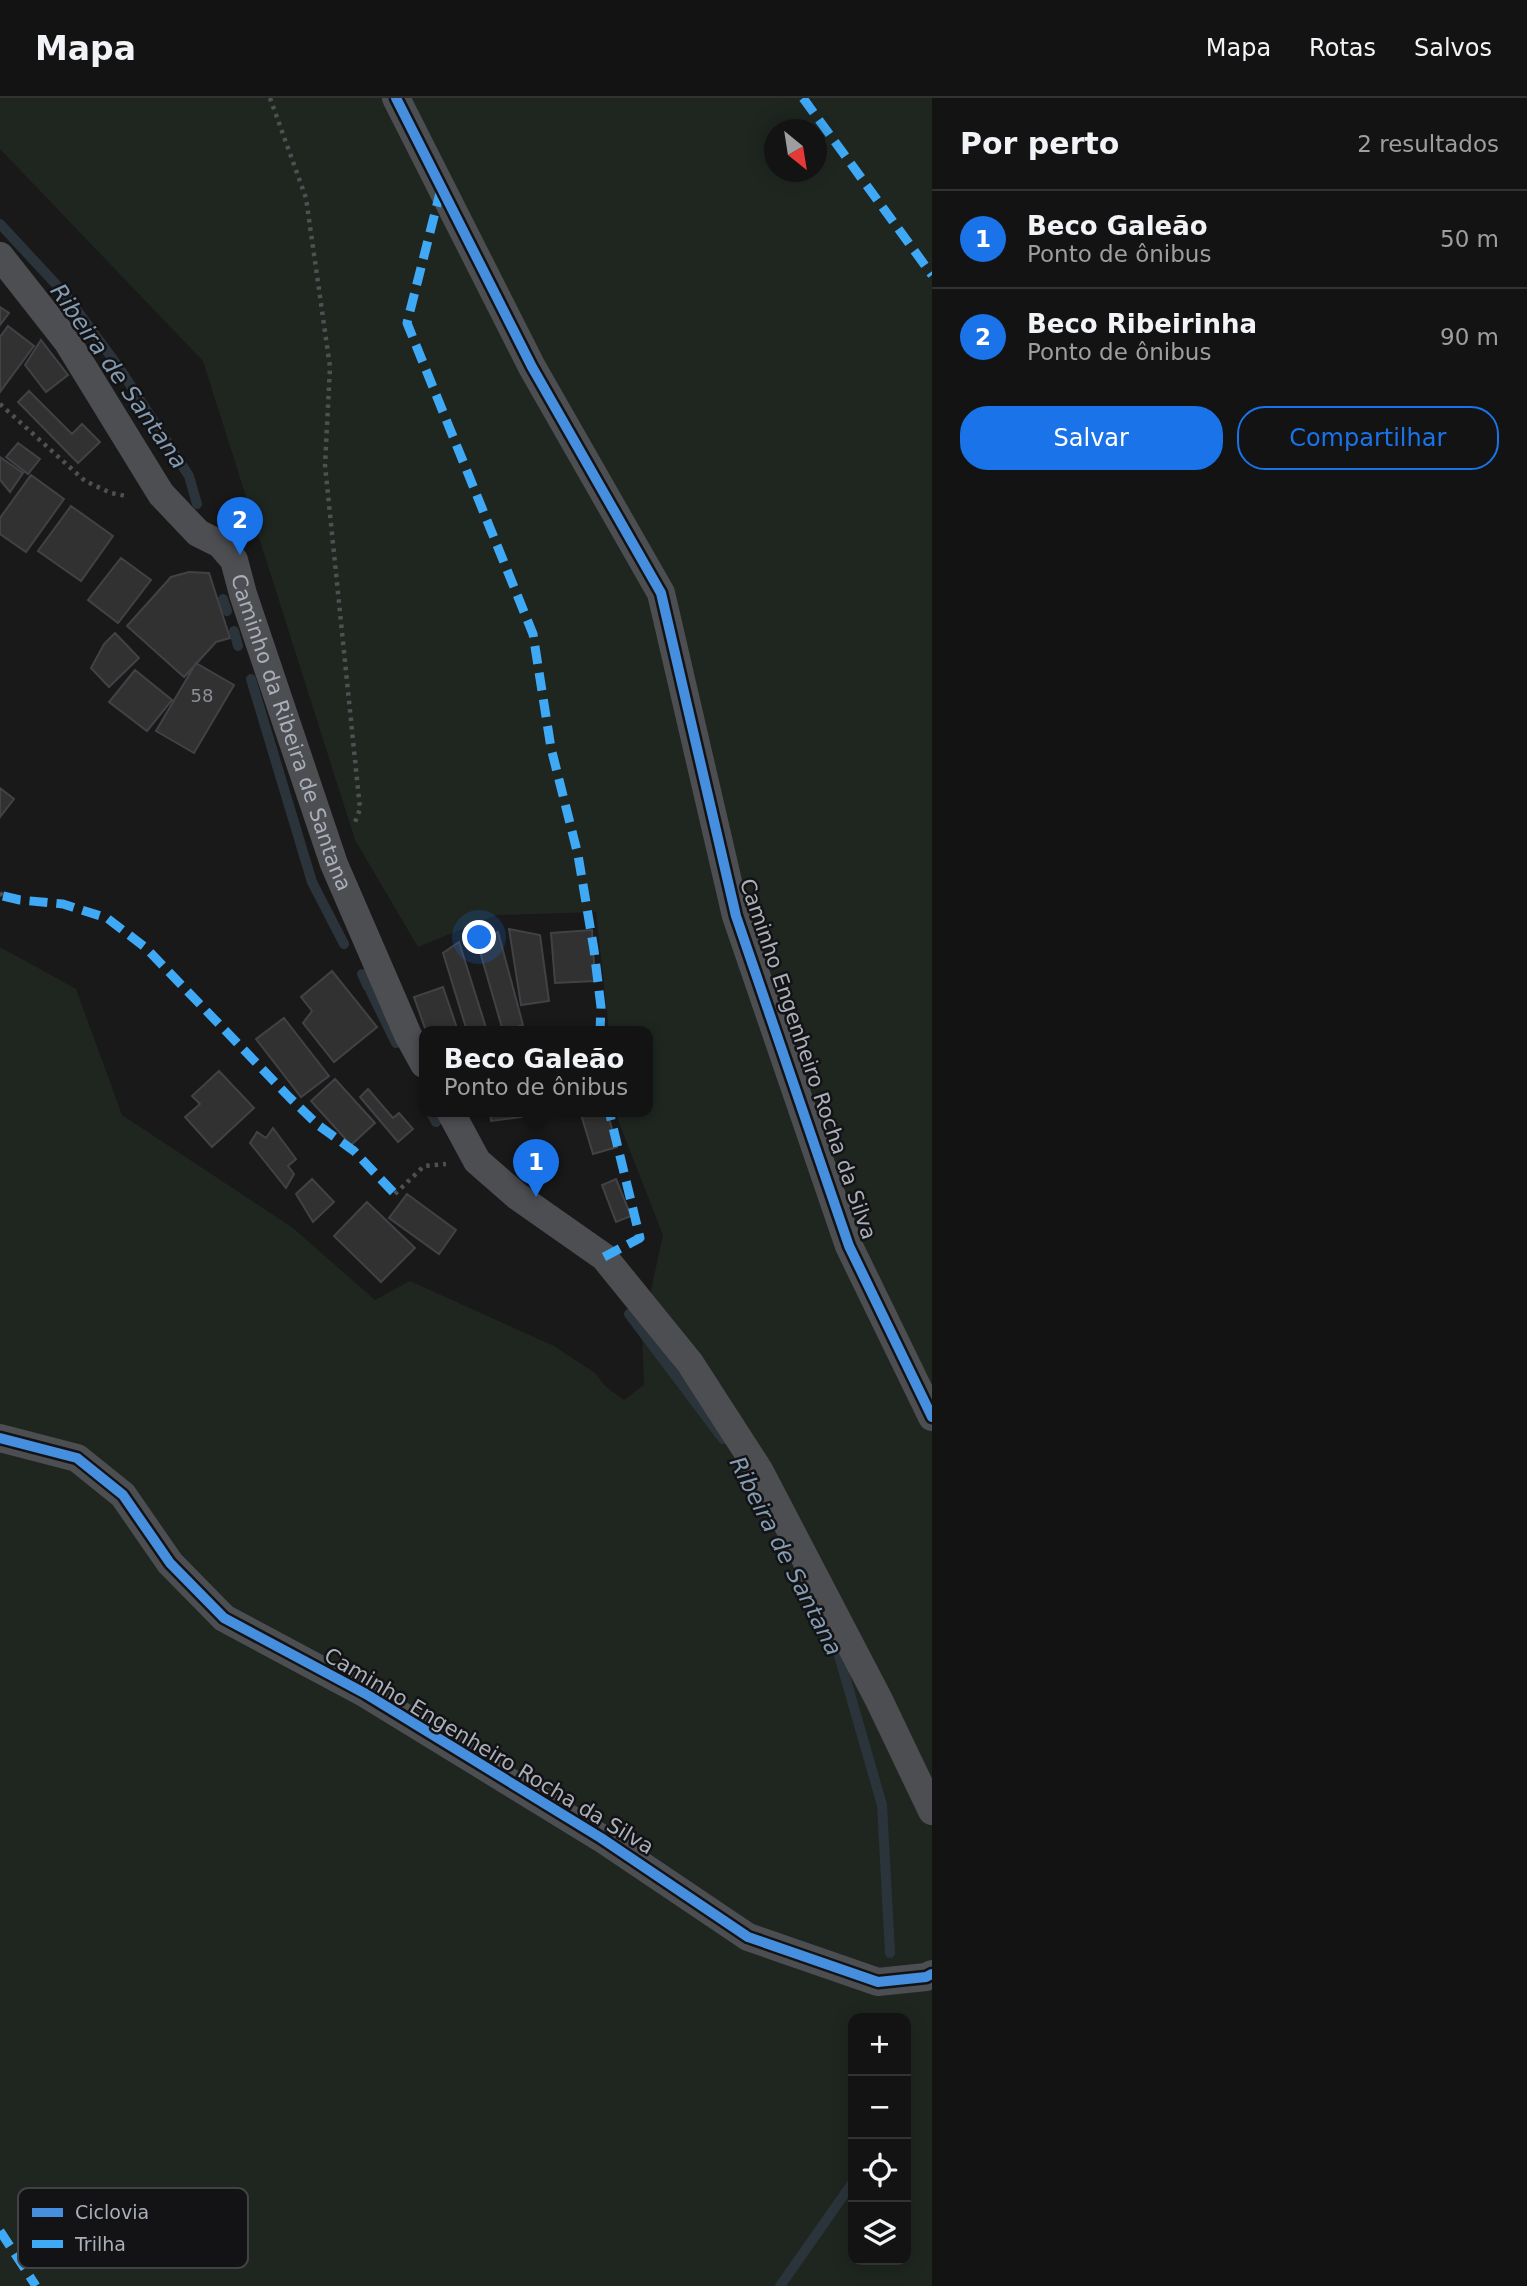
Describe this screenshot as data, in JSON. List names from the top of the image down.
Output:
{
  "streets": {
    "street": ["Caminho da Ribeira de Santana", "Caminho Engenheiro Rocha da Silva"]
  },
  "water": ["Ribeira de Santana"],
  "house_numbers": ["58"],
  "legend": ["Ciclovia", "Trilha"],
  "north": "bottom right",
  "page": {
    "header": "Mapa",
    "nav": ["Mapa", "Rotas", "Salvos"],
    "heading": ["Por perto", "2 resultados"],
    "list": [
      {
        "mark": "1",
        "name": "Beco Galeão",
        "note": "Ponto de ônibus",
        "value": "50 m"
      },
      {
        "mark": "2",
        "name": "Beco Ribeirinha",
        "note": "Ponto de ônibus",
        "value": "90 m"
      }
    ],
    "buttons": ["Salvar", "Compartilhar"],
    "pins": ["2", "1"],
    "popup": ["Beco Galeão", "Ponto de ônibus"],
    "map_buttons": ["+", "−"]
  }
}
